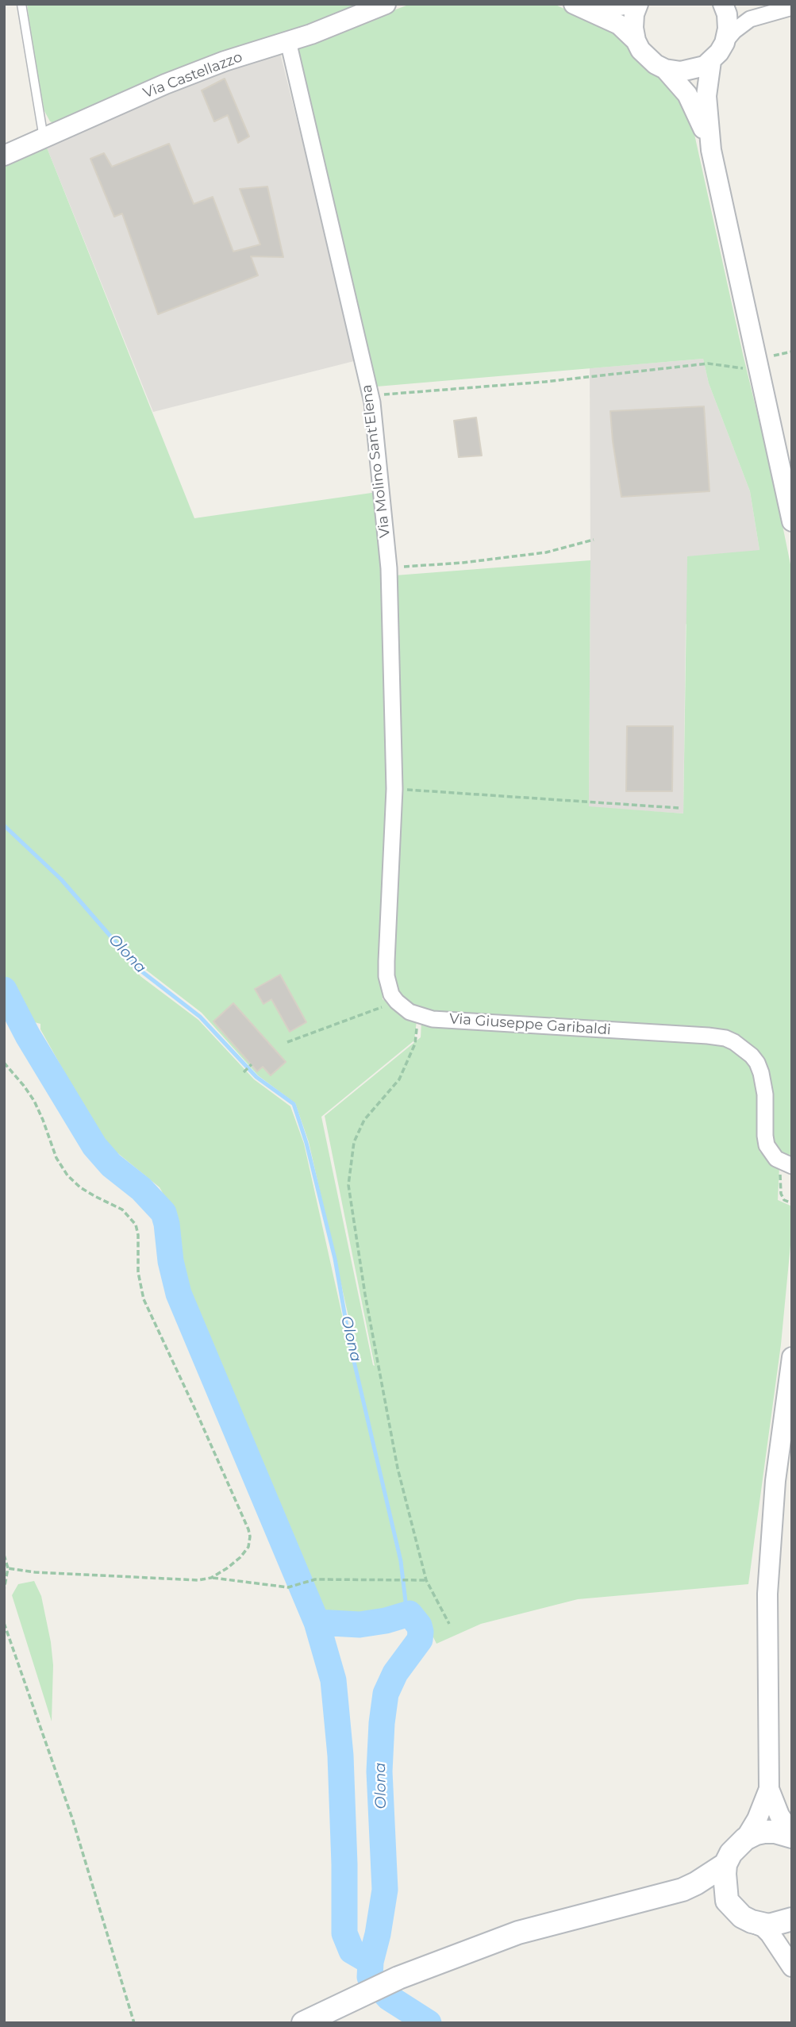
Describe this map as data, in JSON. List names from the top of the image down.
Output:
{
  "streets": {
    "street": ["Via Castellazzo", "Via Molino Sant'Elena", "Via Giuseppe Garibaldi"]
  },
  "crossings": [
    ["Via Castellazzo", "Via Molino Sant'Elena"]
  ],
  "water": ["Olona"]
}
